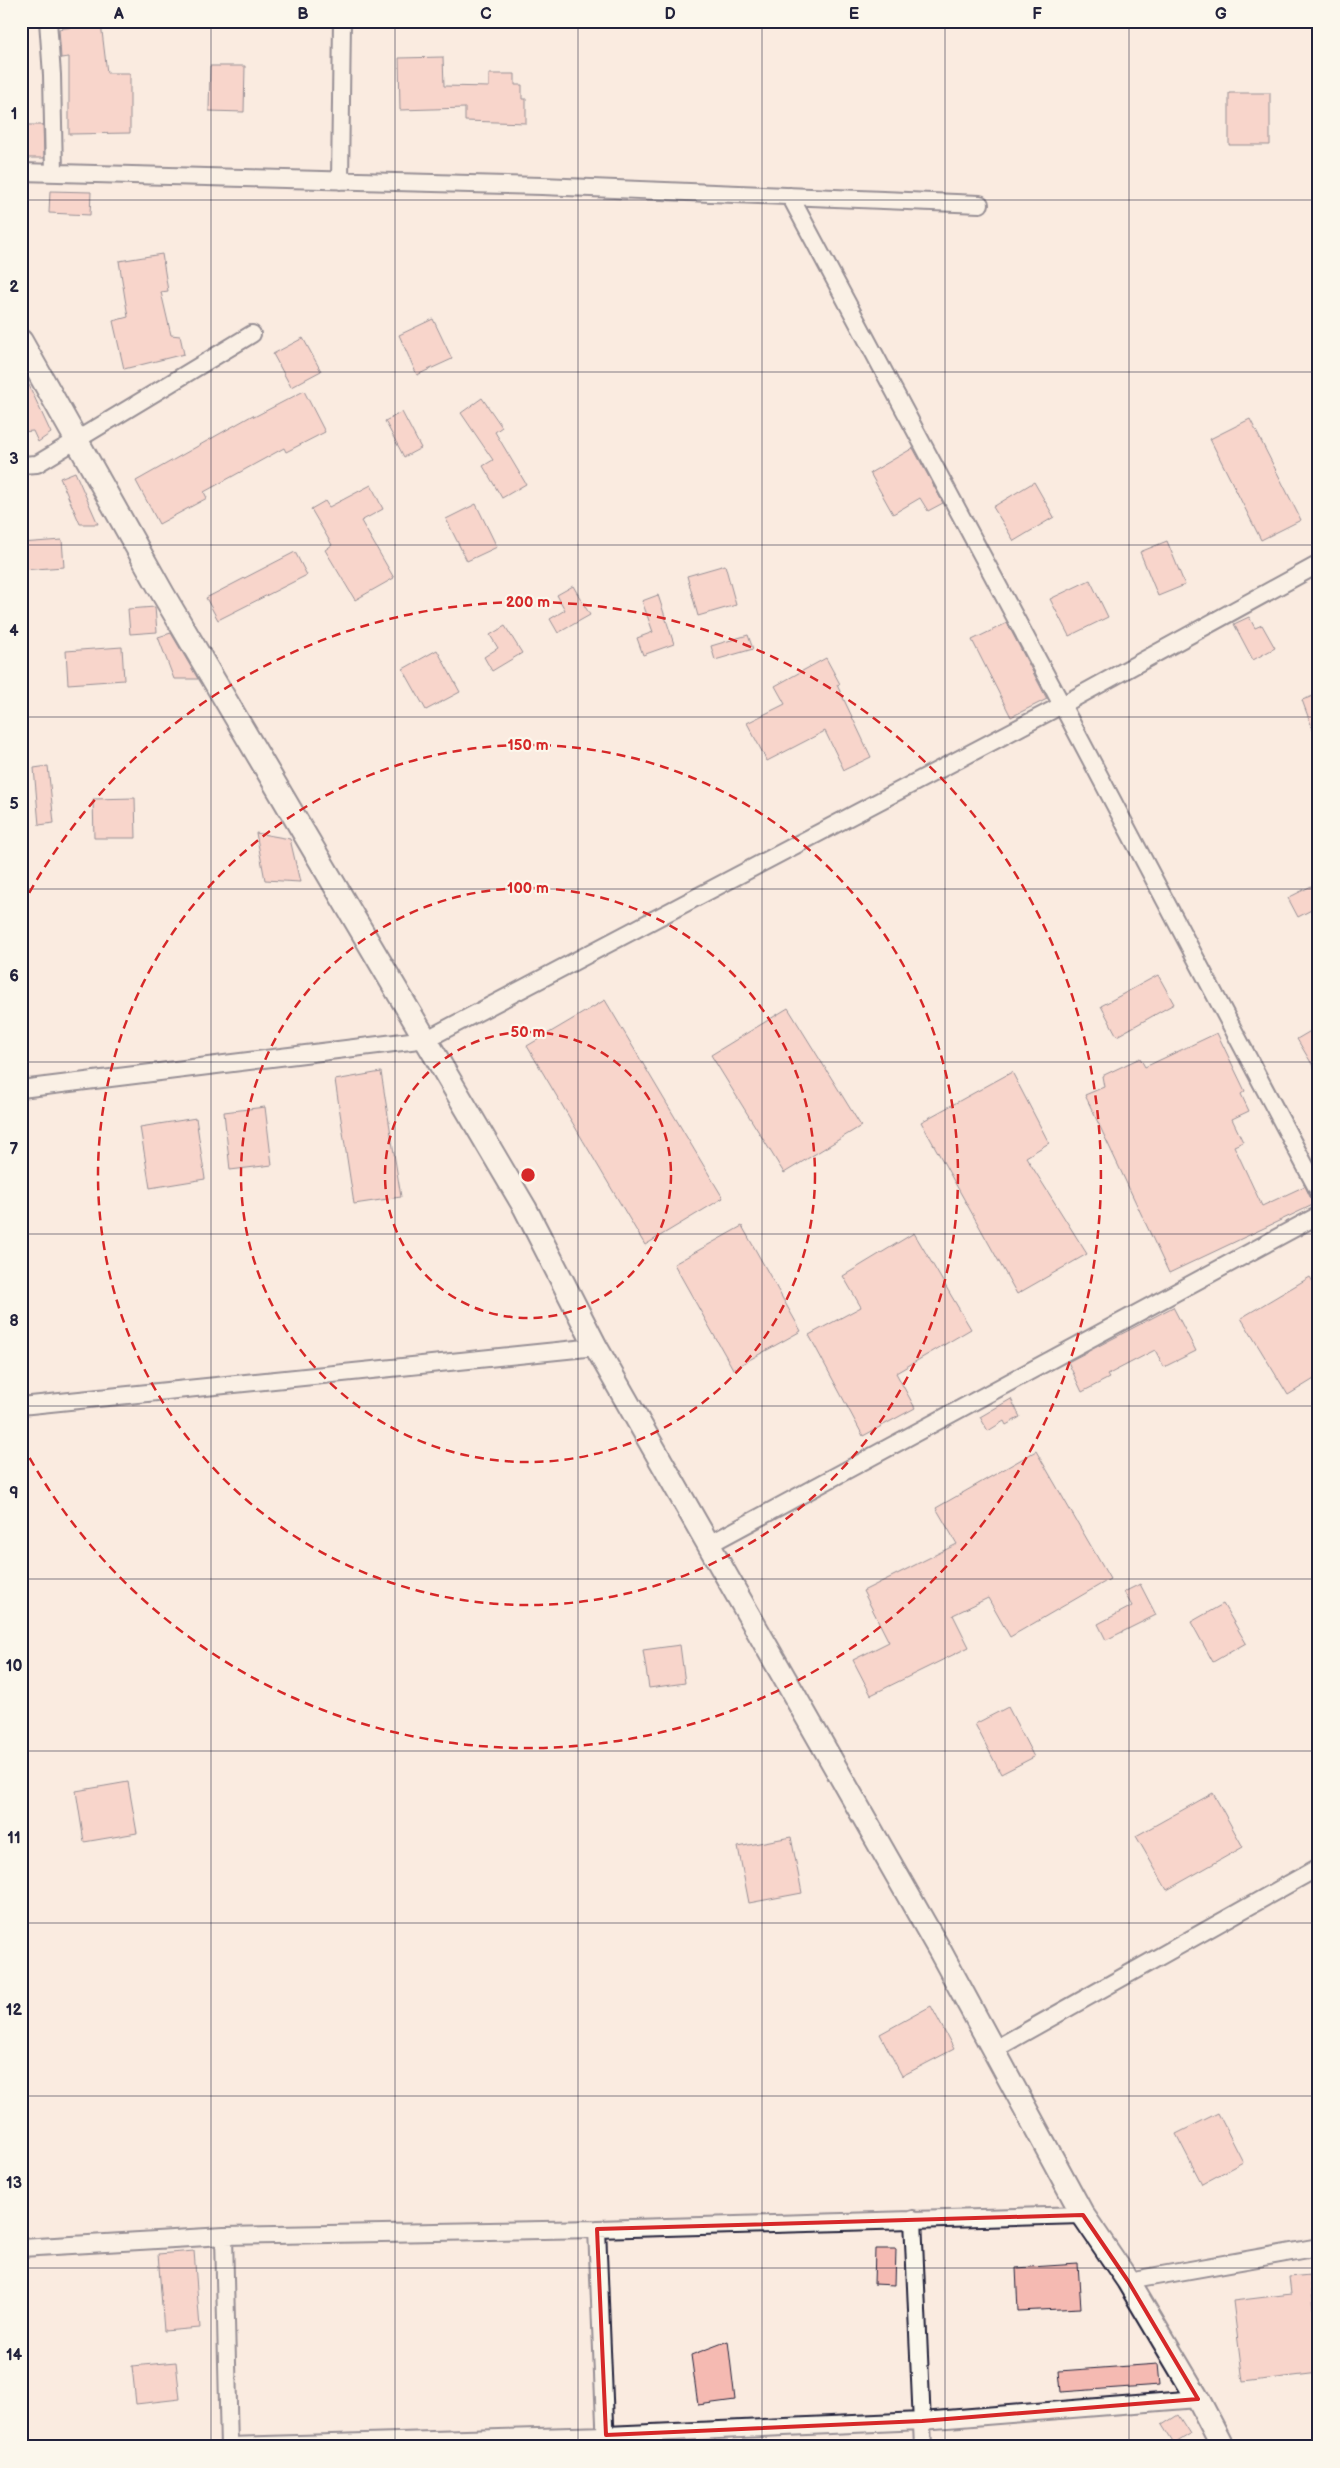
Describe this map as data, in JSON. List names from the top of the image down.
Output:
{
  "grid": {
    "columns": [
      "A",
      "B",
      "C",
      "D",
      "E",
      "F",
      "G"
    ],
    "rows": [
      "1",
      "2",
      "3",
      "4",
      "5",
      "6",
      "7",
      "8",
      "9",
      "10",
      "11",
      "12",
      "13",
      "14"
    ]
  },
  "rings": [
    "200 m",
    "150 m",
    "100 m",
    "50 m"
  ]
}
